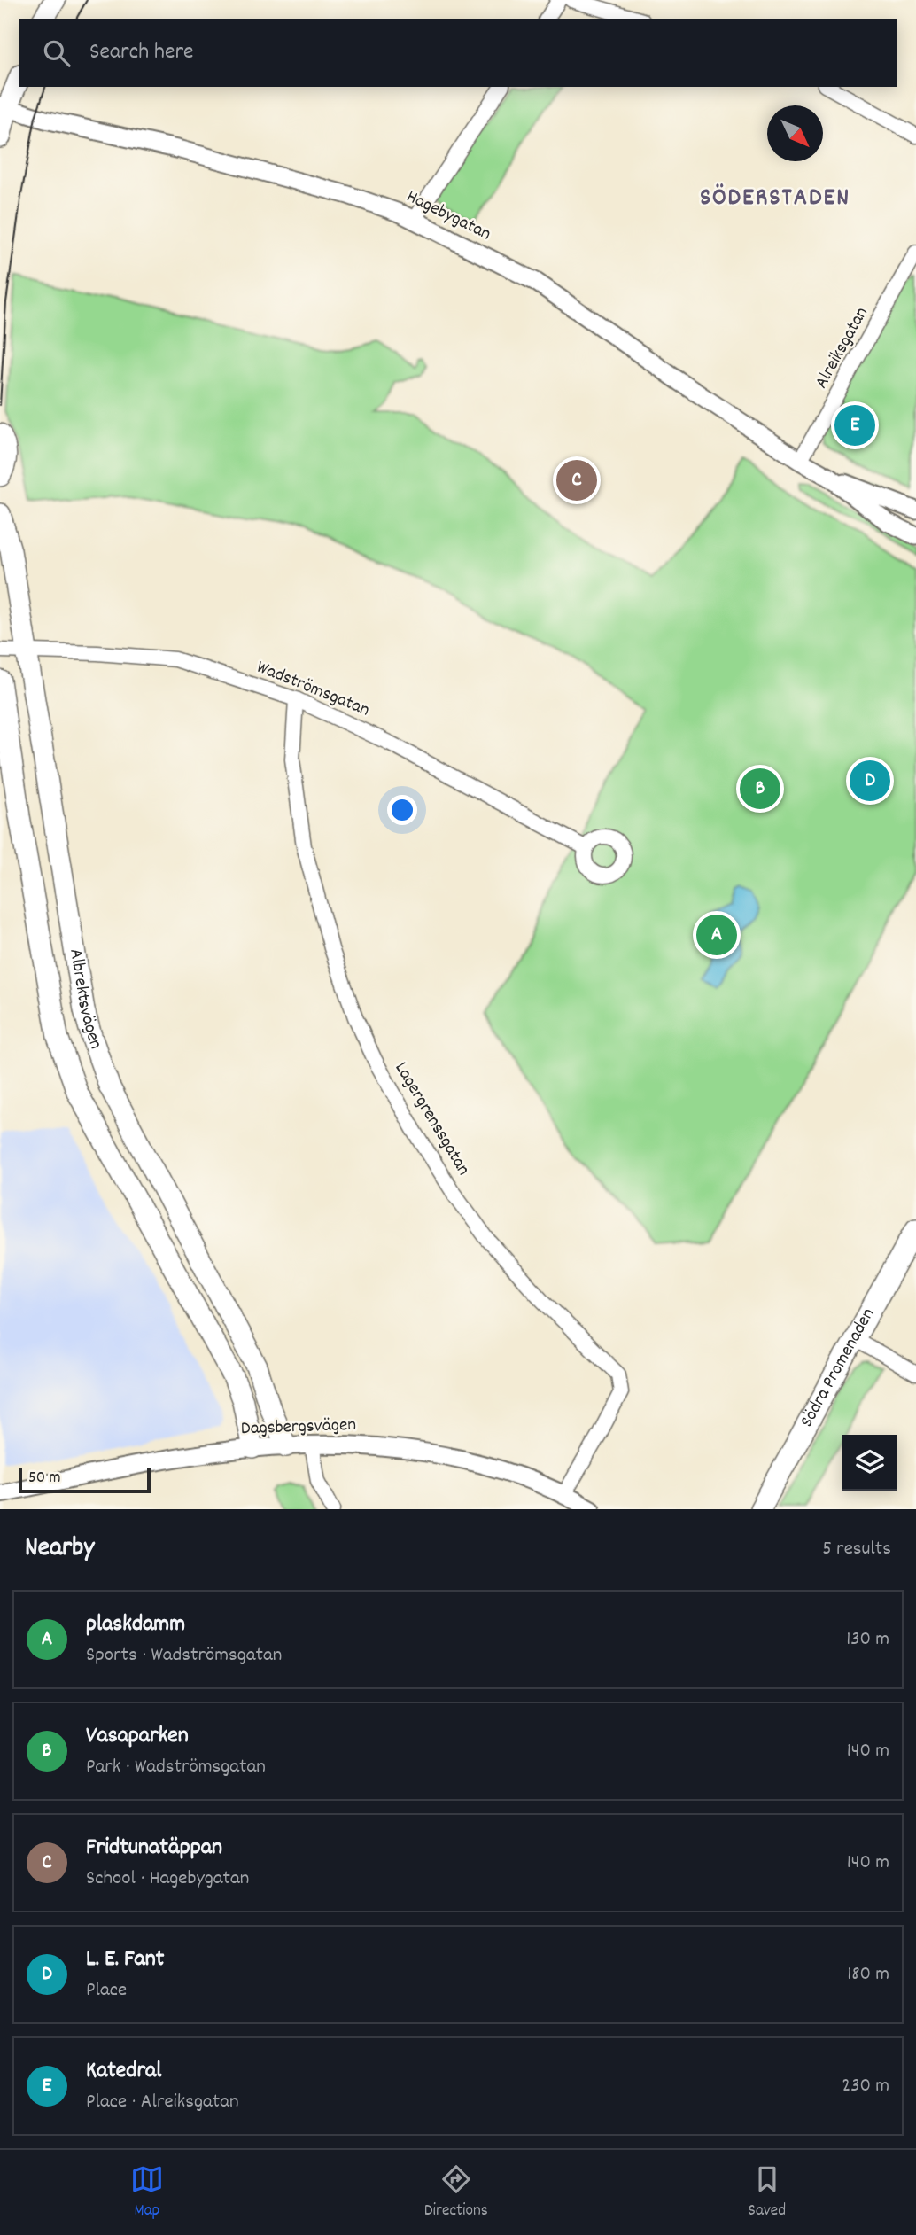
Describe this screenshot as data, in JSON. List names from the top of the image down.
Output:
{
  "streets": {
    "main road": ["Albrektsvägen", "Södra Promenaden"],
    "street": [
      "Hagebygatan",
      "Alreiksgatan",
      "Wadströmsgatan",
      "Lagergrenssgatan",
      "Dagsbergsvägen"
    ]
  },
  "crossings": [
    ["Hagebygatan", "Alreiksgatan"],
    ["Wadströmsgatan", "Albrektsvägen"],
    ["Wadströmsgatan", "Lagergrenssgatan"],
    ["Albrektsvägen", "Dagsbergsvägen"],
    ["Lagergrenssgatan", "Dagsbergsvägen"]
  ],
  "districts": ["SÖDERSTADEN"],
  "scale_bar": "50 m",
  "north": "bottom right",
  "page": {
    "search": "Search here",
    "pins": [
      "E",
      "C",
      "D",
      "B",
      "A"
    ],
    "scale": "50 m",
    "heading": ["Nearby", "5 results"],
    "list": [
      {
        "mark": "A",
        "name": "plaskdamm",
        "note": "Sports · Wadströmsgatan",
        "value": "130 m"
      },
      {
        "mark": "B",
        "name": "Vasaparken",
        "note": "Park · Wadströmsgatan",
        "value": "140 m"
      },
      {
        "mark": "C",
        "name": "Fridtunatäppan",
        "note": "School · Hagebygatan",
        "value": "140 m"
      },
      {
        "mark": "D",
        "name": "L. E. Fant",
        "note": "Place",
        "value": "180 m"
      },
      {
        "mark": "E",
        "name": "Katedral",
        "note": "Place · Alreiksgatan",
        "value": "230 m"
      }
    ],
    "nav": ["Map", "Directions", "Saved"]
  }
}
